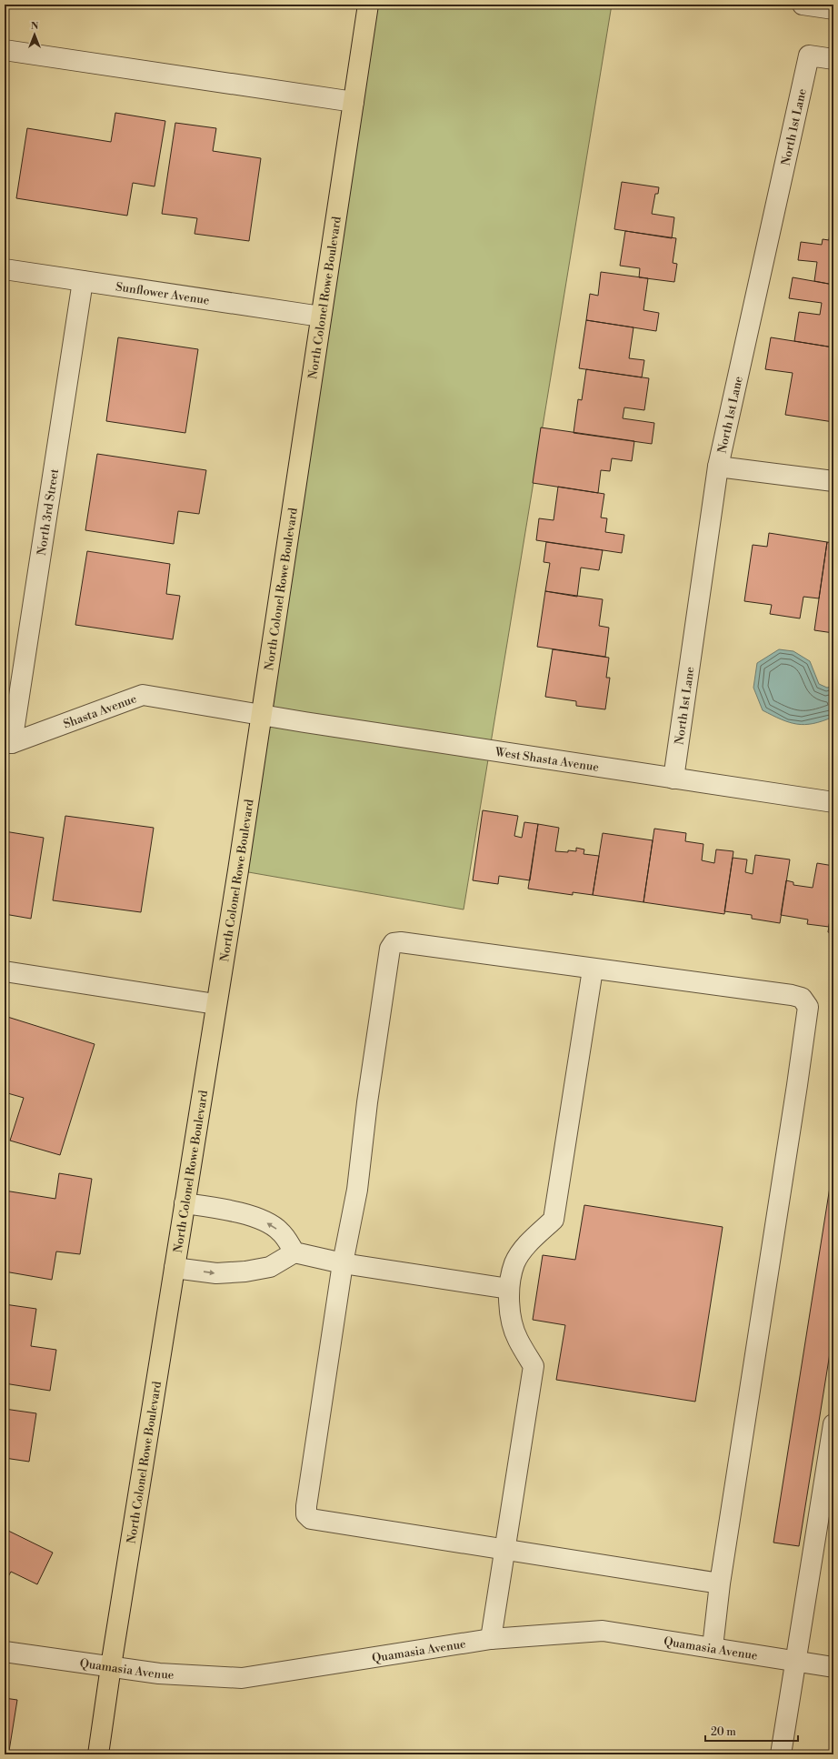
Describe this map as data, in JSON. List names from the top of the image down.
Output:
{
  "streets": {
    "main road": ["North Colonel Rowe Boulevard"],
    "street": [
      "North 1st Lane",
      "Sunflower Avenue",
      "North 3rd Street",
      "Shasta Avenue",
      "West Shasta Avenue",
      "Quamasia Avenue"
    ]
  },
  "crossings": [
    ["North 1st Lane", "West Shasta Avenue"],
    ["Sunflower Avenue", "North Colonel Rowe Boulevard"],
    ["Sunflower Avenue", "North 3rd Street"],
    ["North Colonel Rowe Boulevard", "Shasta Avenue"],
    ["North Colonel Rowe Boulevard", "West Shasta Avenue"],
    ["North Colonel Rowe Boulevard", "Quamasia Avenue"],
    ["North 3rd Street", "Shasta Avenue"],
    ["Shasta Avenue", "West Shasta Avenue"]
  ],
  "scale_bar": "20 m",
  "north": "top"
}
